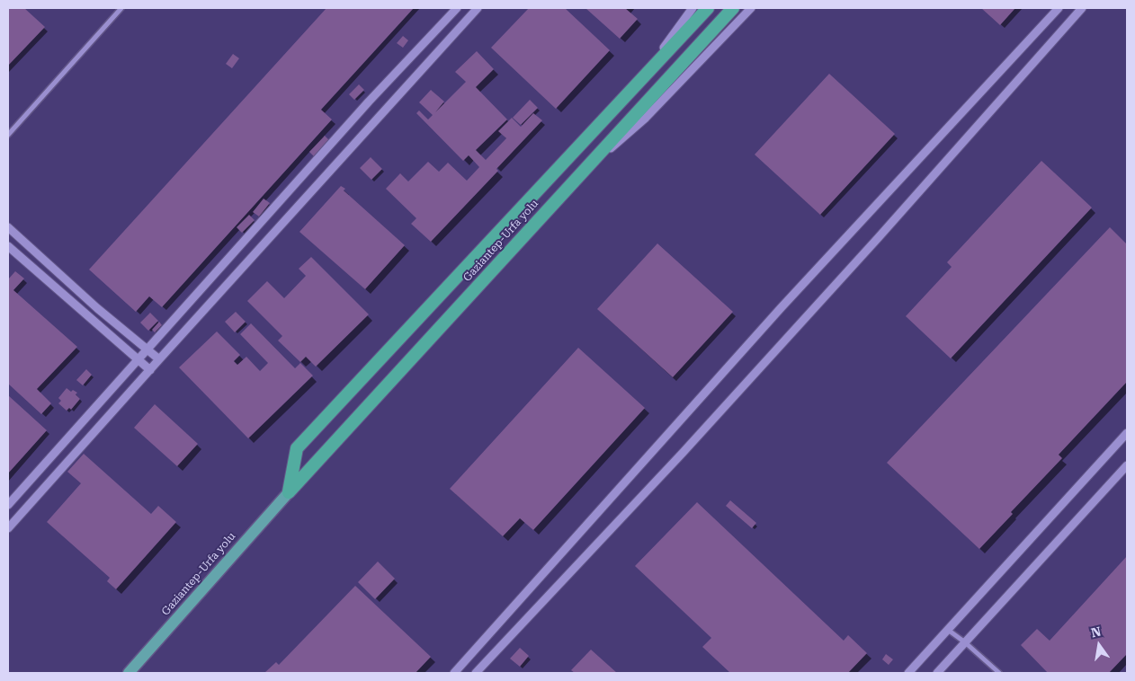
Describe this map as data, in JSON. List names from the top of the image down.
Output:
{
  "streets": {
    "highway": ["Gaziantep-Urfa yolu"]
  },
  "north": "top"
}
